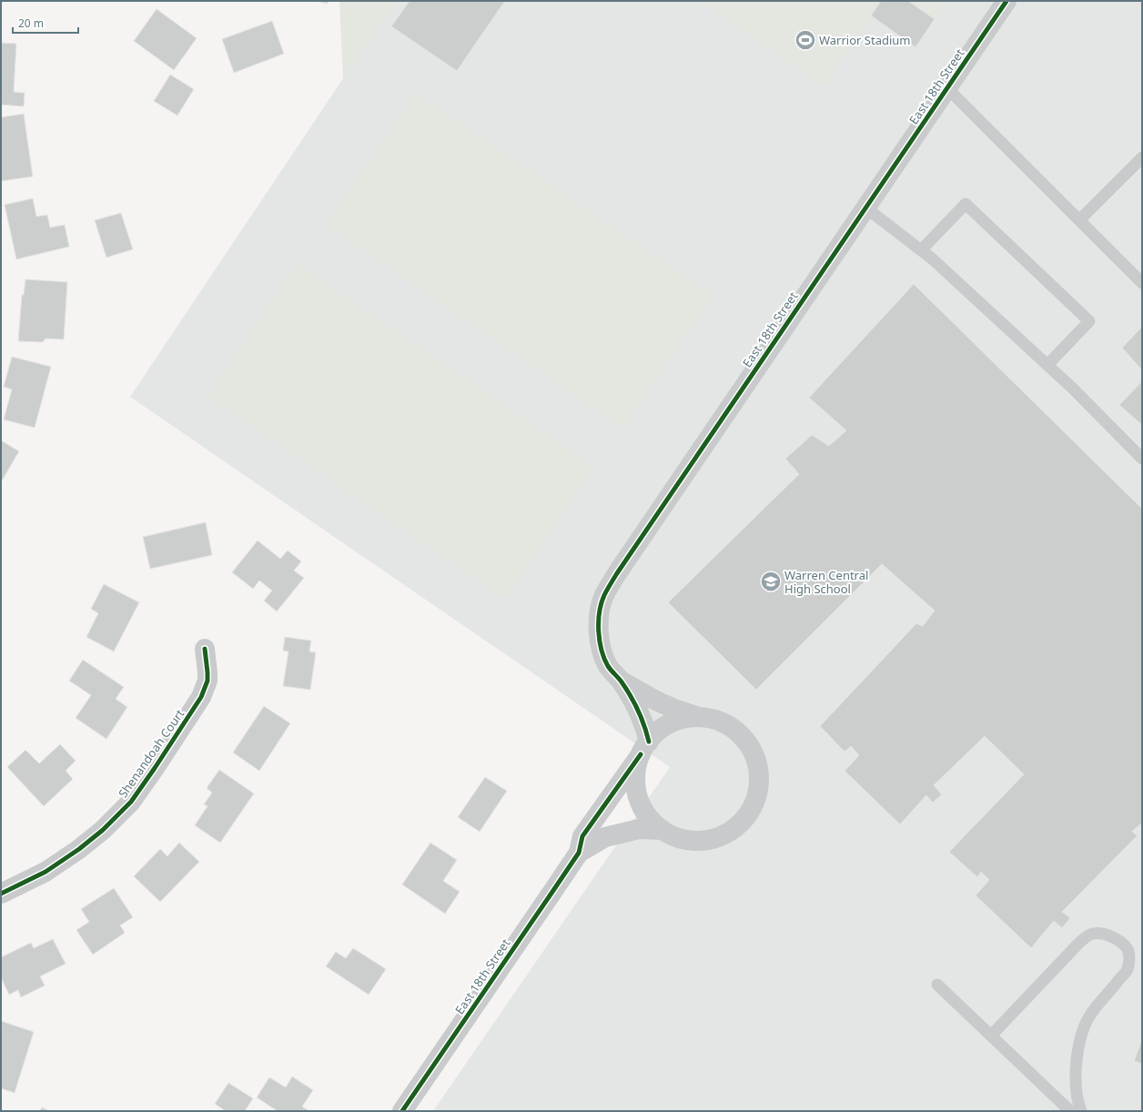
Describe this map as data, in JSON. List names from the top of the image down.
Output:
{
  "streets": {
    "street": ["East 18th Street", "Shenandoah Court"]
  },
  "places": {
    "sports": ["Warrior Stadium"],
    "school or university": ["Warren Central High School"]
  },
  "scale_bar": "20 m"
}
